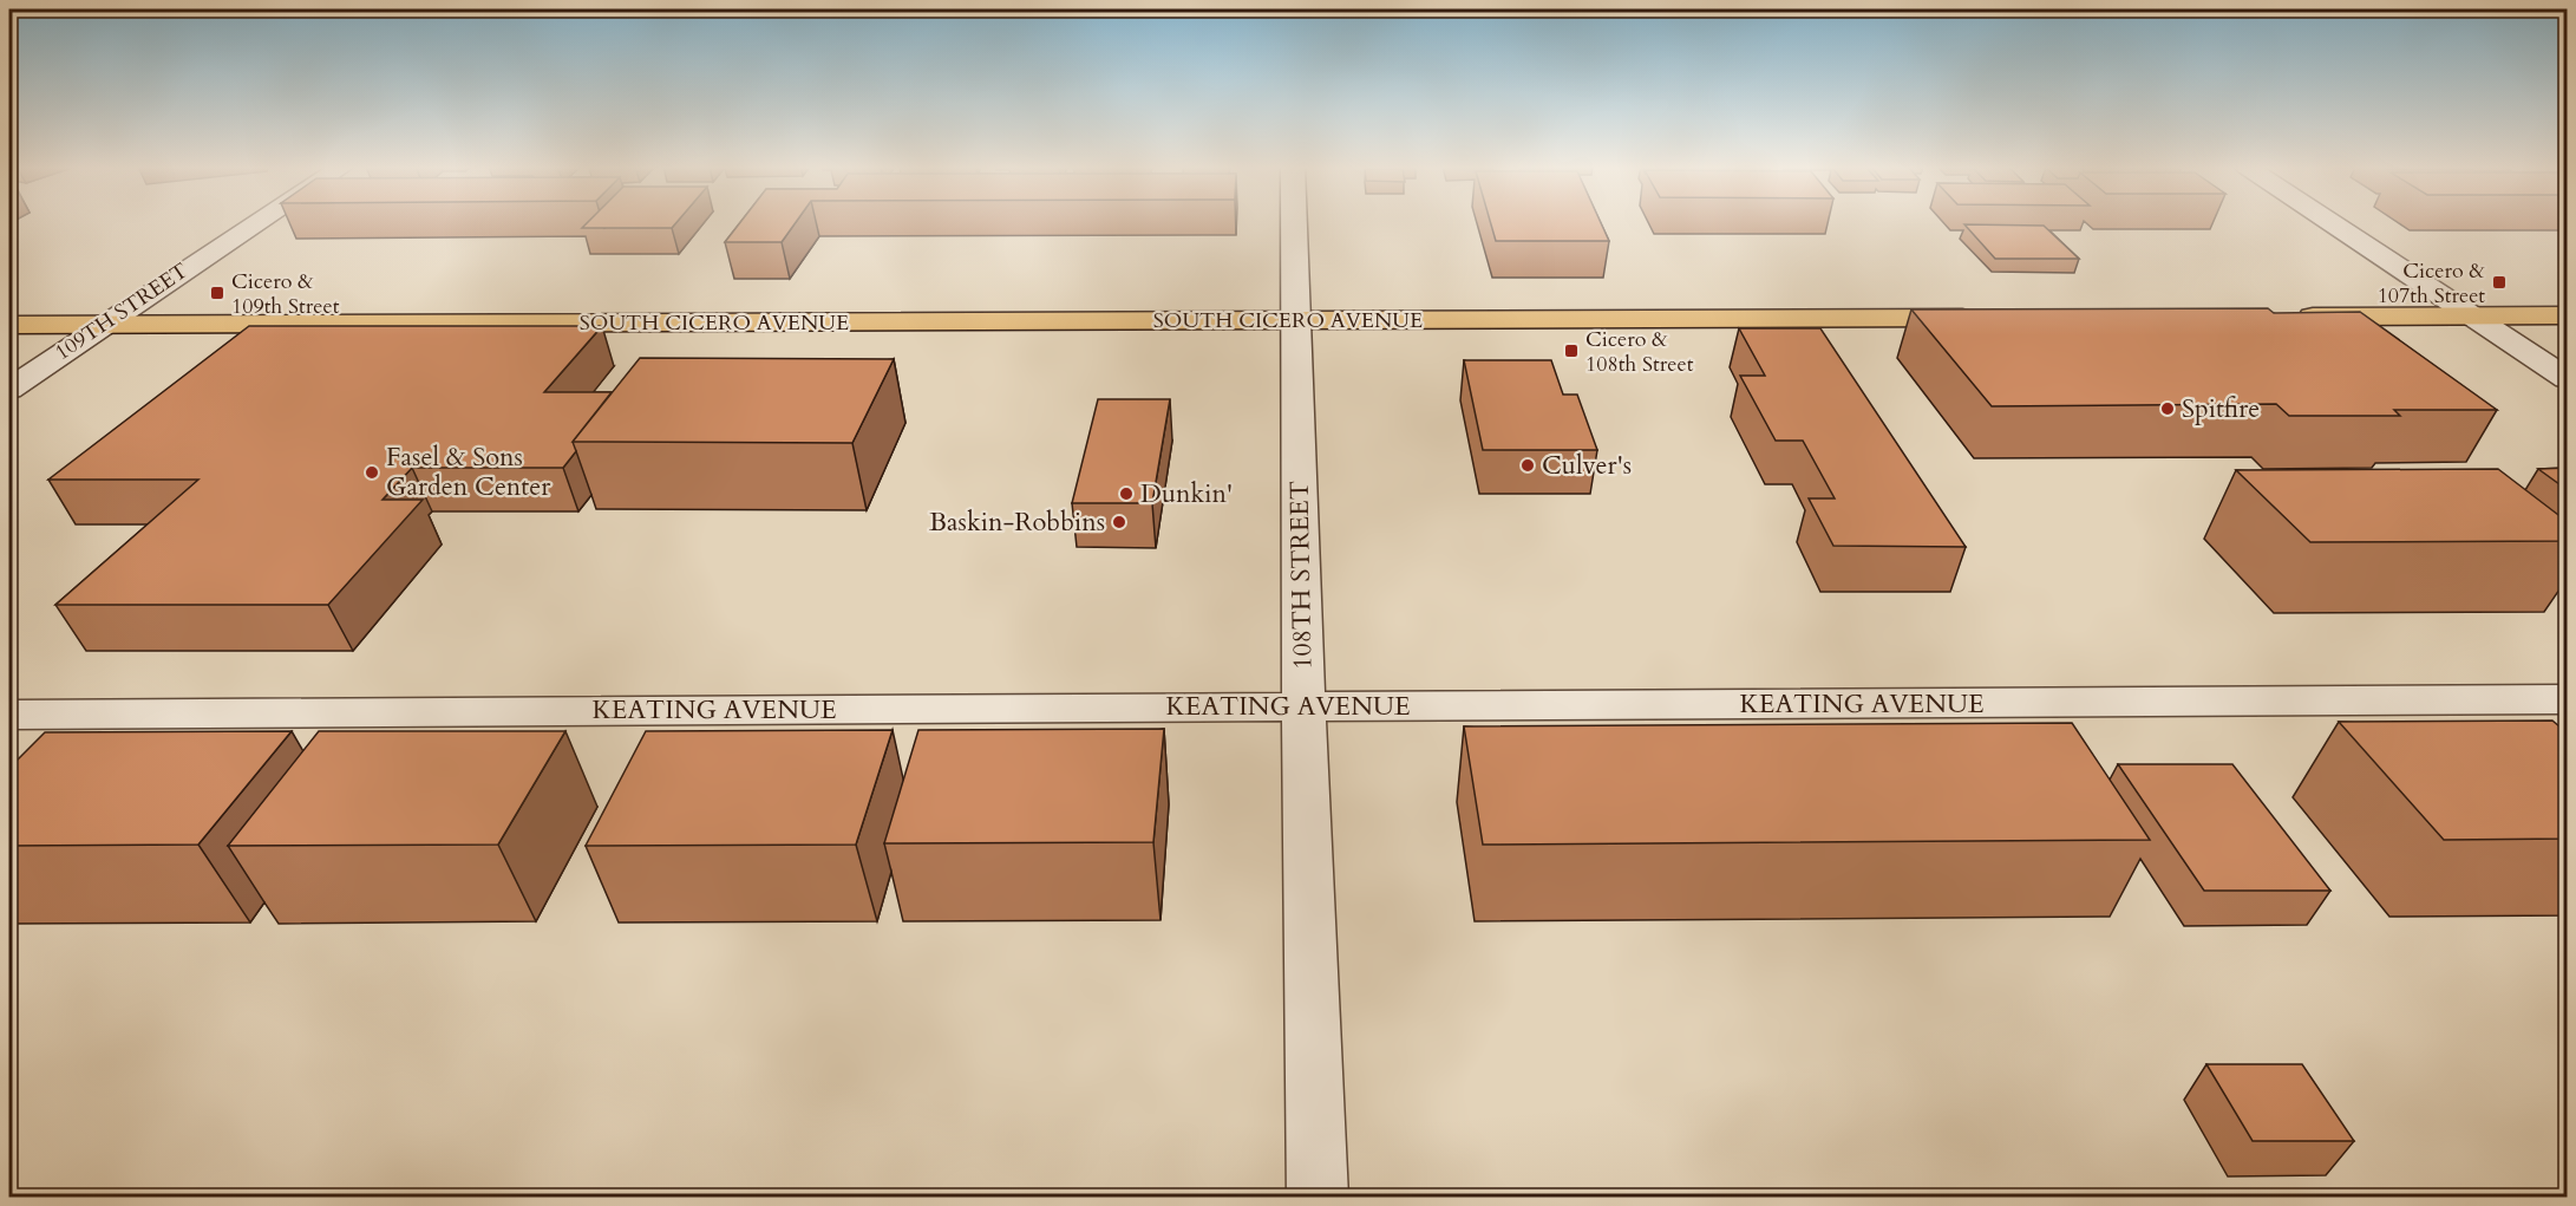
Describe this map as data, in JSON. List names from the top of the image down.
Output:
{
  "streets": {
    "main road": ["SOUTH CICERO AVENUE"],
    "street": ["109TH STREET", "108TH STREET", "KEATING AVENUE"]
  },
  "crossings": [
    ["109TH STREET", "SOUTH CICERO AVENUE"],
    ["SOUTH CICERO AVENUE", "108TH STREET"],
    ["108TH STREET", "KEATING AVENUE"]
  ],
  "places": {
    "transit": ["Cicero & 107th Street", "Cicero & 109th Street", "Cicero & 108th Street"],
    "other": [
      "Spitfire",
      "Culver's",
      "Fasel & Sons Garden Center",
      "Dunkin'",
      "Baskin-Robbins"
    ]
  }
}
